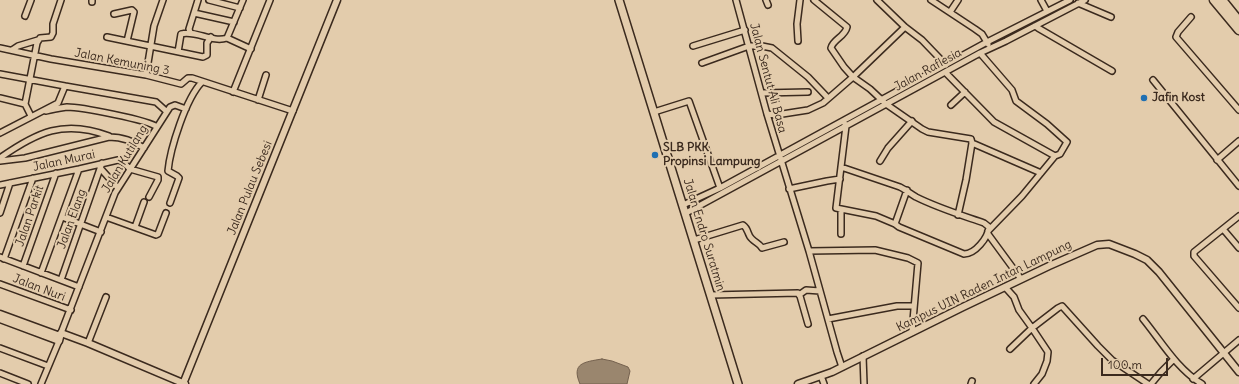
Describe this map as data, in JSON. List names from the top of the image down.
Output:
{
  "streets": {
    "main road": ["Jalan Endro Suratmin"],
    "street": [
      "Jalan Kemuning 3",
      "Jalan Raflesia",
      "Jalan Sentut Ali Basa",
      "Jalan Kutilang",
      "Jalan Murai",
      "Jalan Pulau Sebesi",
      "Jalan Parkit",
      "Jalan Elang",
      "Kampus UIN Raden Intan Lampung",
      "Jalan Nuri"
    ]
  },
  "crossings": [
    ["Jalan Raflesia", "Jalan Sentut Ali Basa"],
    ["Jalan Sentut Ali Basa", "Kampus UIN Raden Intan Lampung"],
    ["Jalan Kutilang", "Jalan Murai"],
    ["Jalan Kutilang", "Jalan Nuri"],
    ["Jalan Murai", "Jalan Parkit"],
    ["Jalan Murai", "Jalan Elang"]
  ],
  "places": ["Jafin Kost", "SLB PKK Propinsi Lampung"],
  "scale_bar": "100 m"
}
